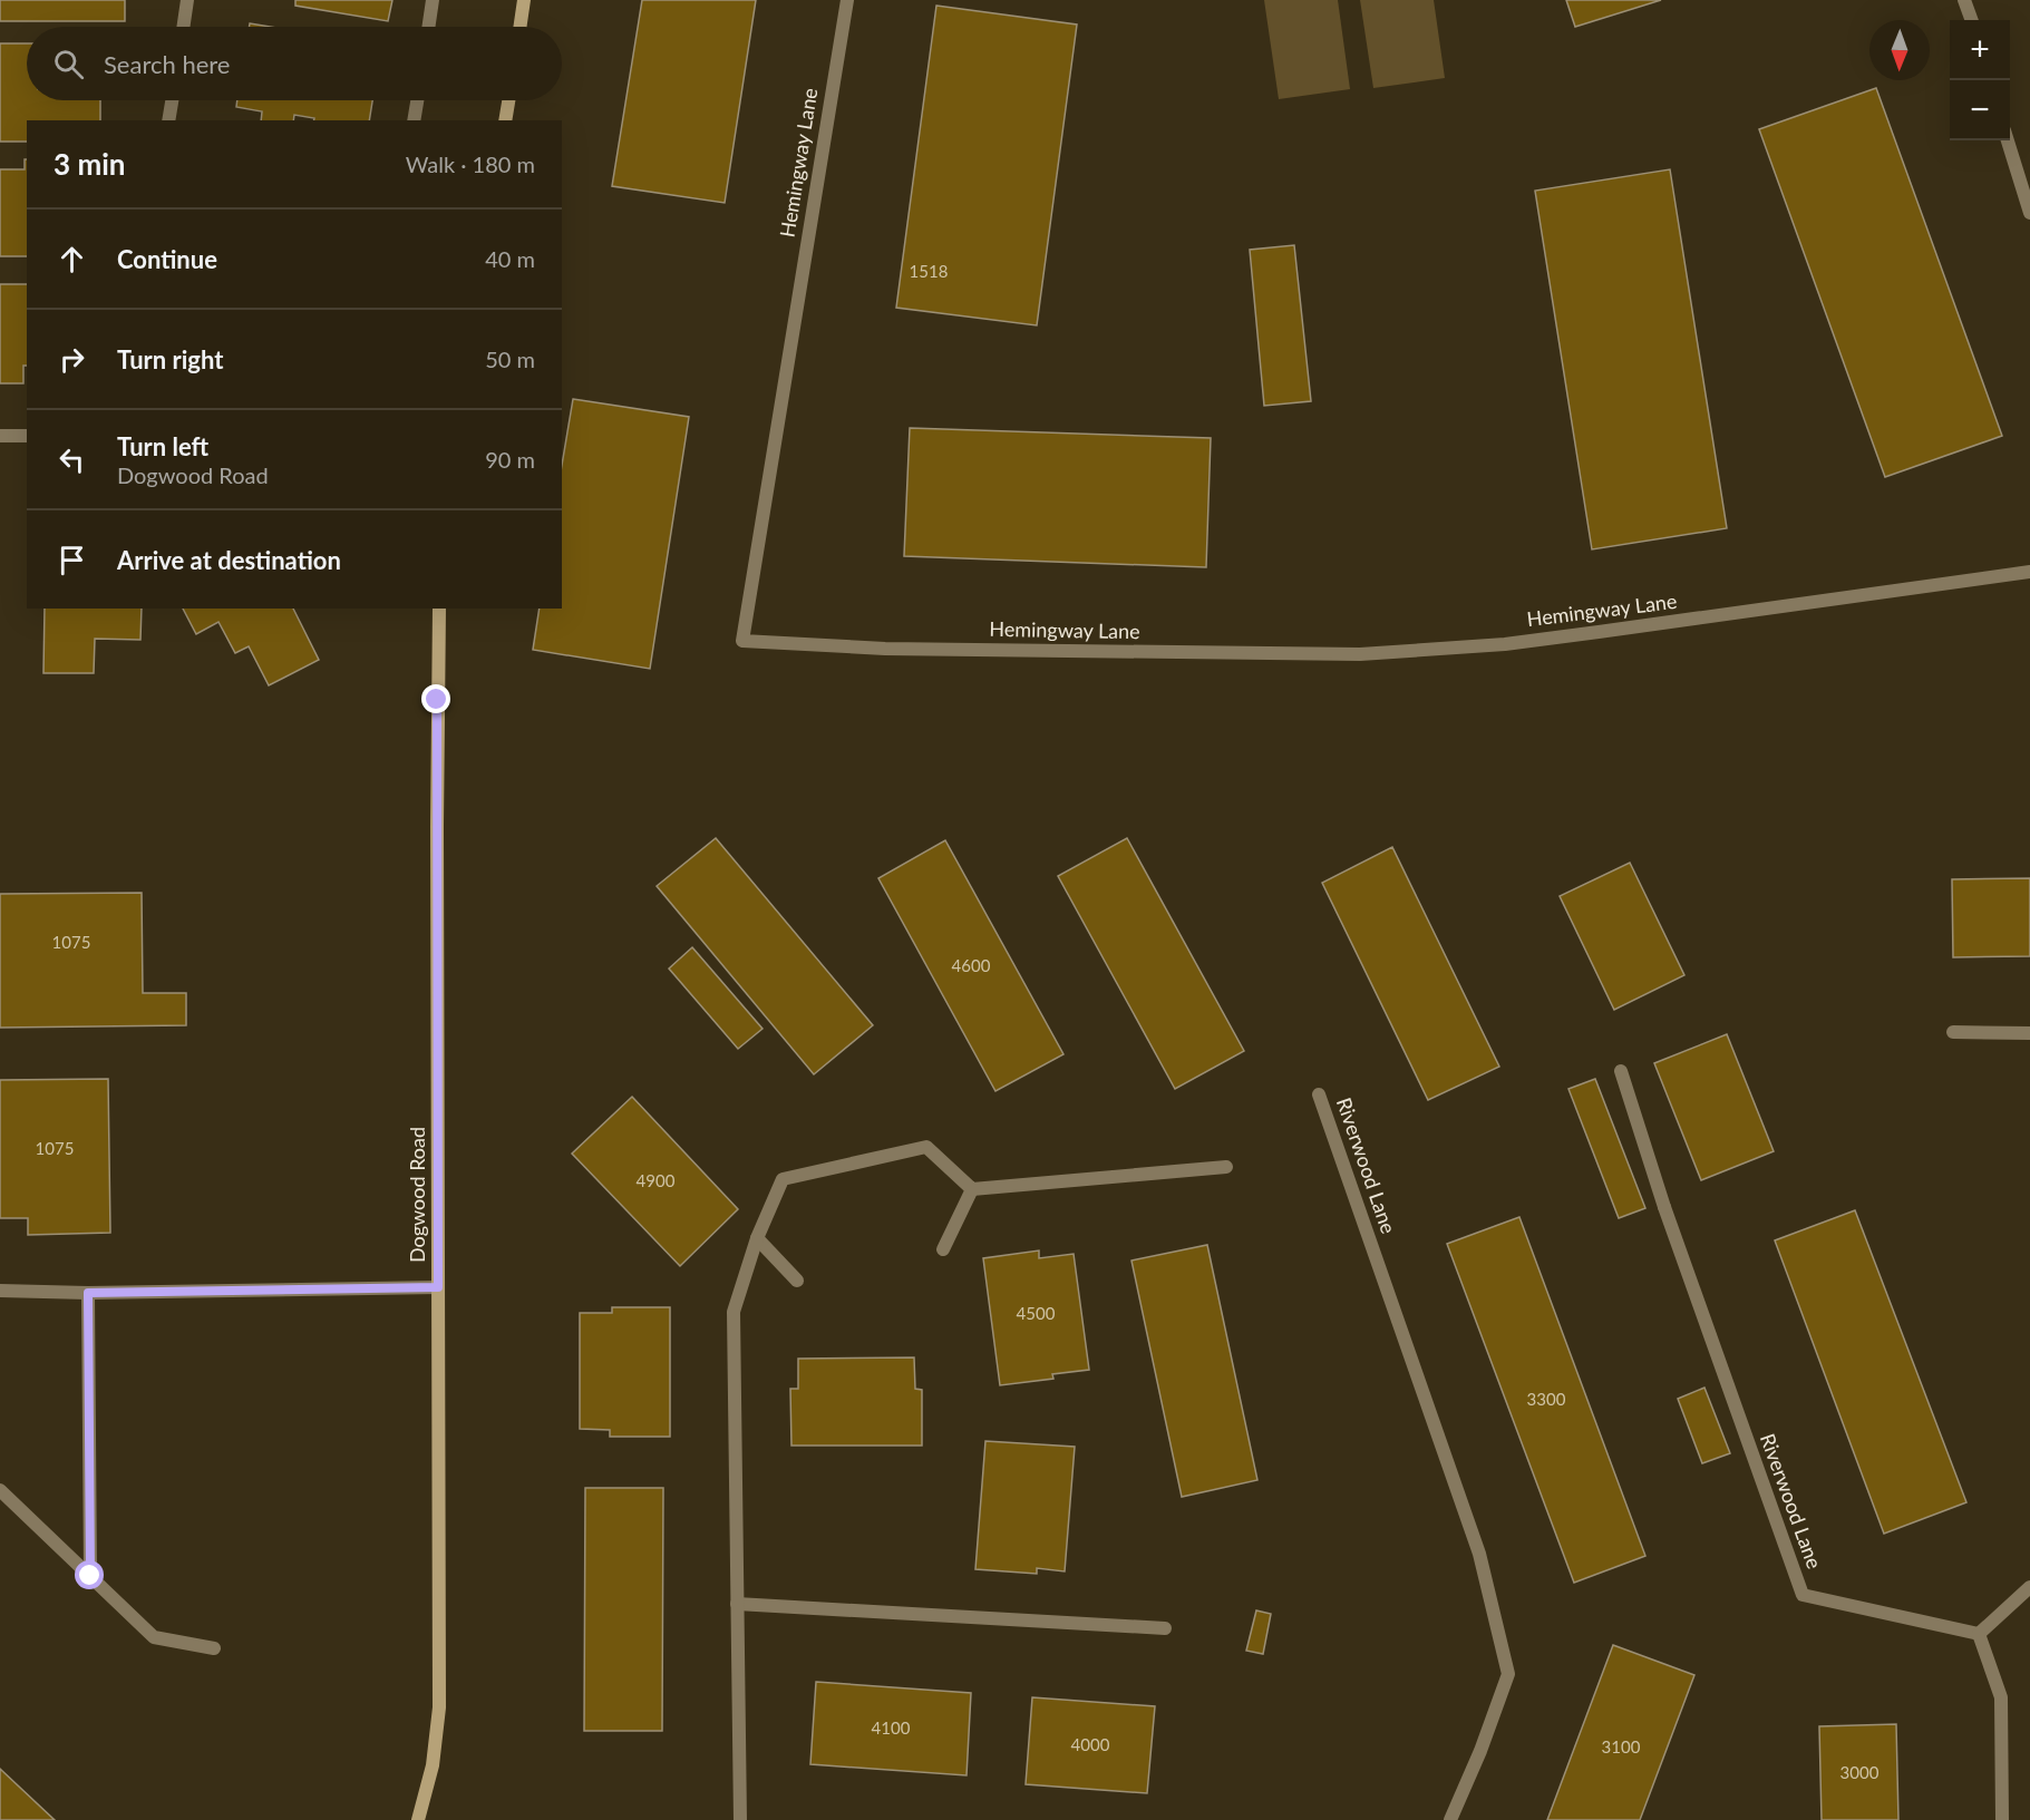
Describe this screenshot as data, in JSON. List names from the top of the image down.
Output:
{
  "streets": {
    "street": ["Hemingway Lane", "Riverwood Lane", "Dogwood Road"]
  },
  "house_numbers": [
    "1518",
    "1075",
    "4600",
    "1075",
    "4900",
    "4500",
    "3300",
    "4100",
    "4000",
    "3100",
    "3000"
  ],
  "north": "bottom",
  "page": {
    "map_buttons": ["+", "−"],
    "search": "Search here",
    "heading": ["3 min", "Walk · 180 m"],
    "list": [
      ["Continue", "40 m"],
      ["Turn right", "50 m"],
      ["Turn left", "Dogwood Road", "90 m"],
      "Arrive at destination"
    ]
  }
}
